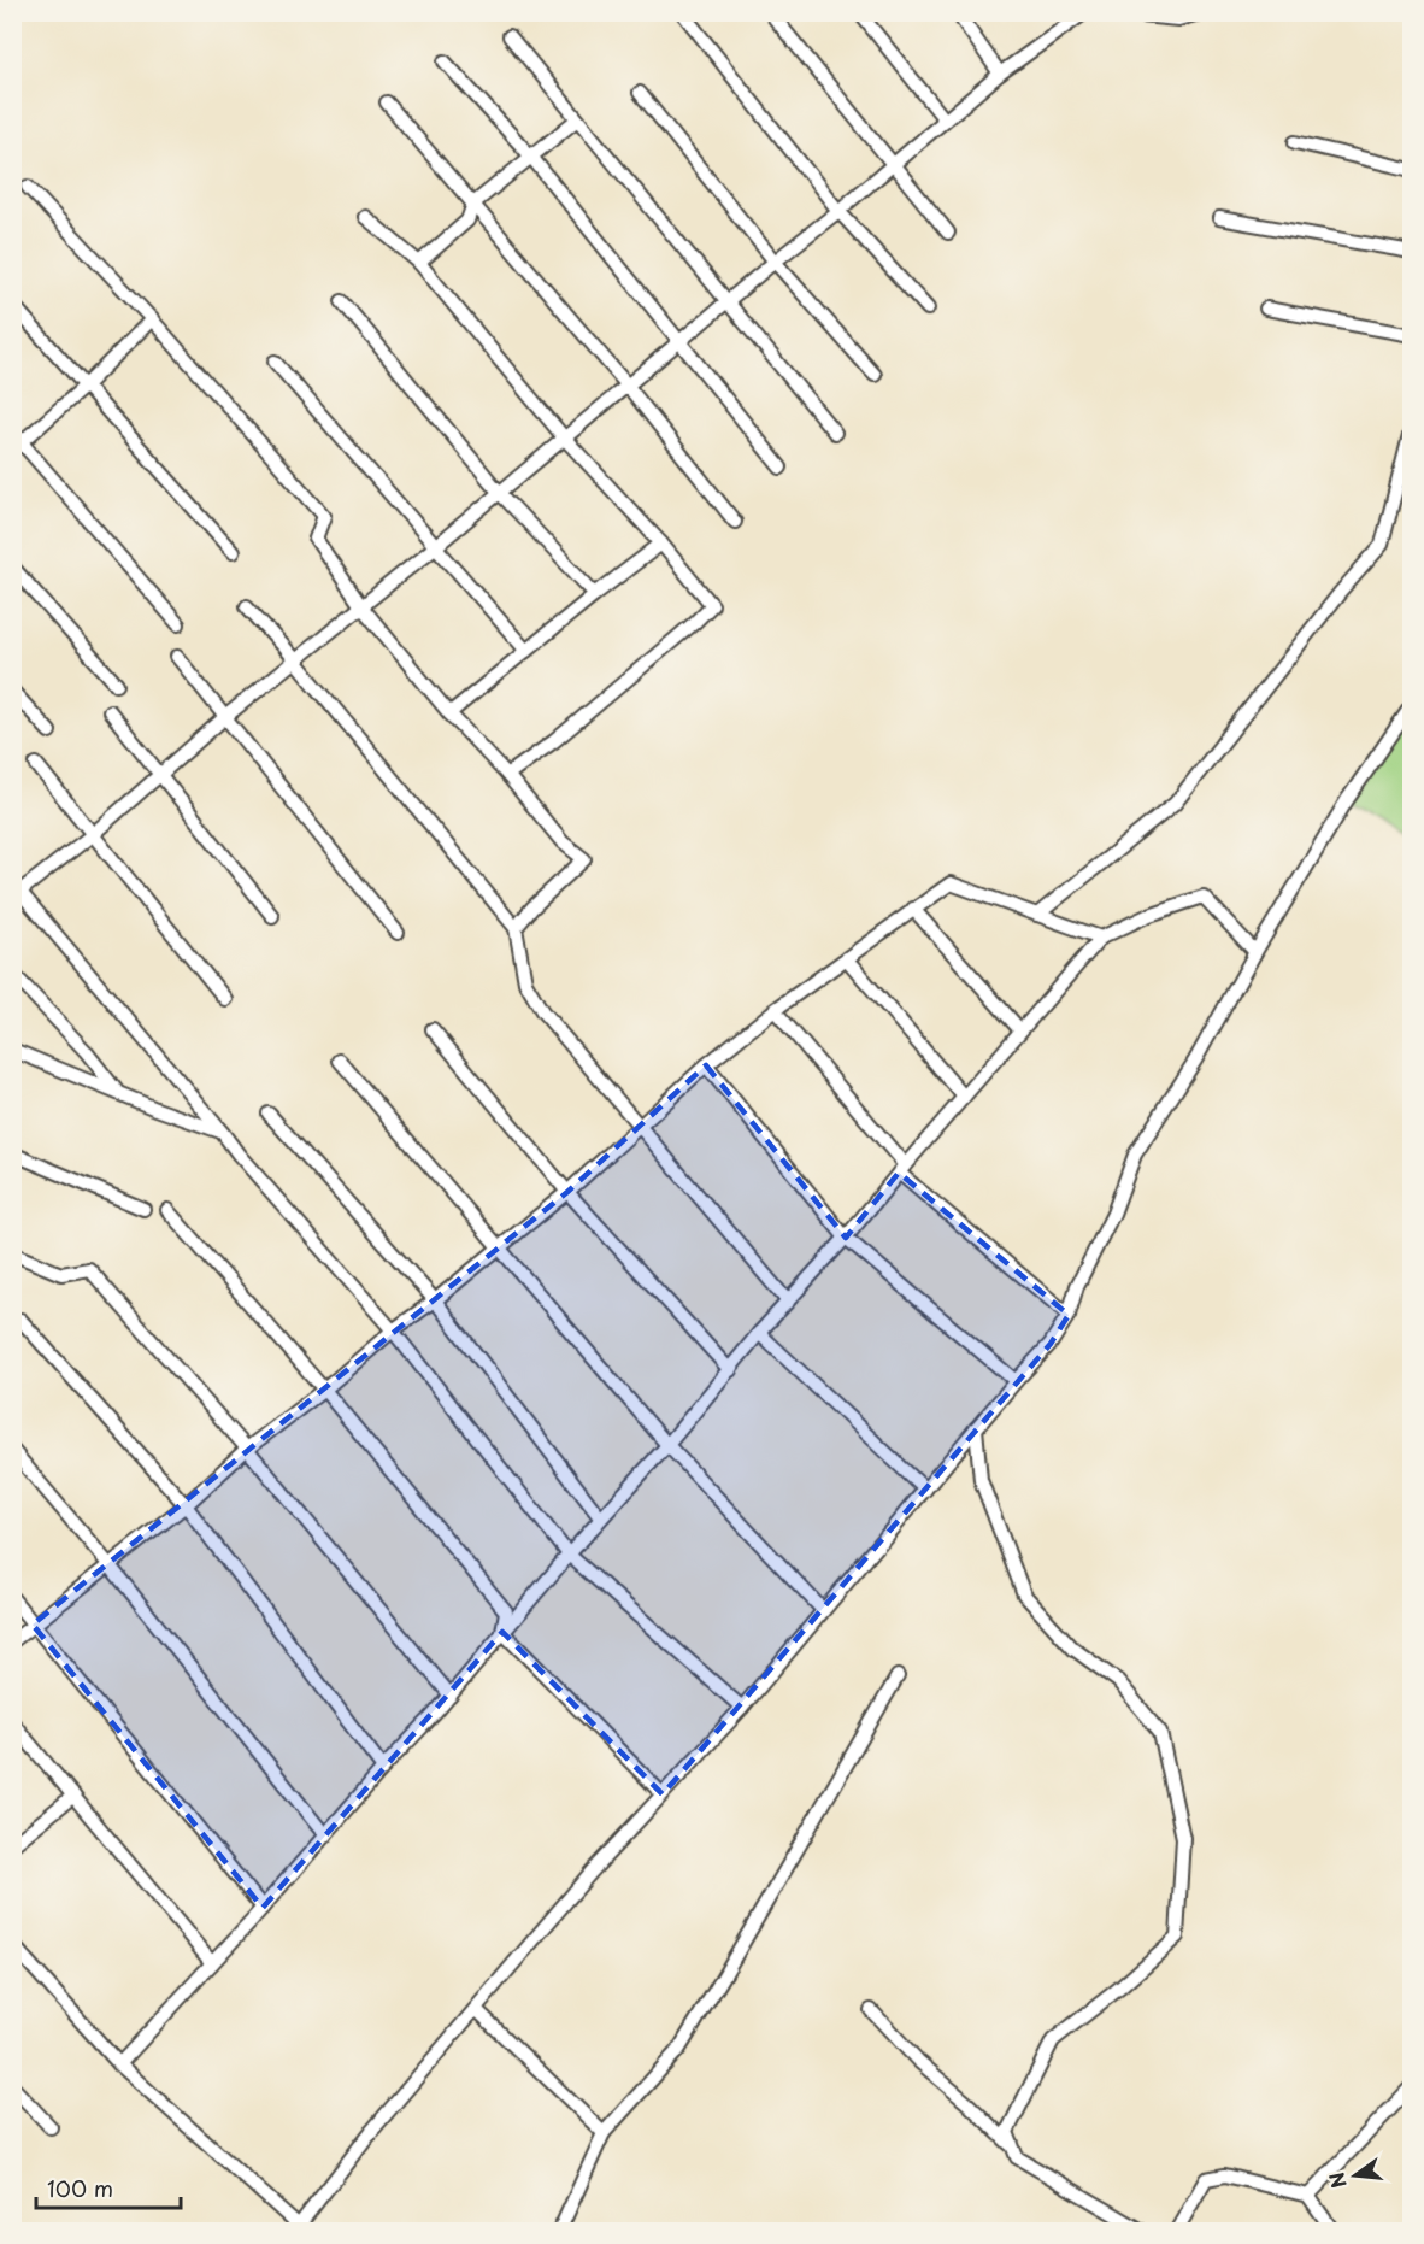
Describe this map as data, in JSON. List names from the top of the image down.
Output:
{
  "scale_bar": "100 m",
  "north": "left"
}
